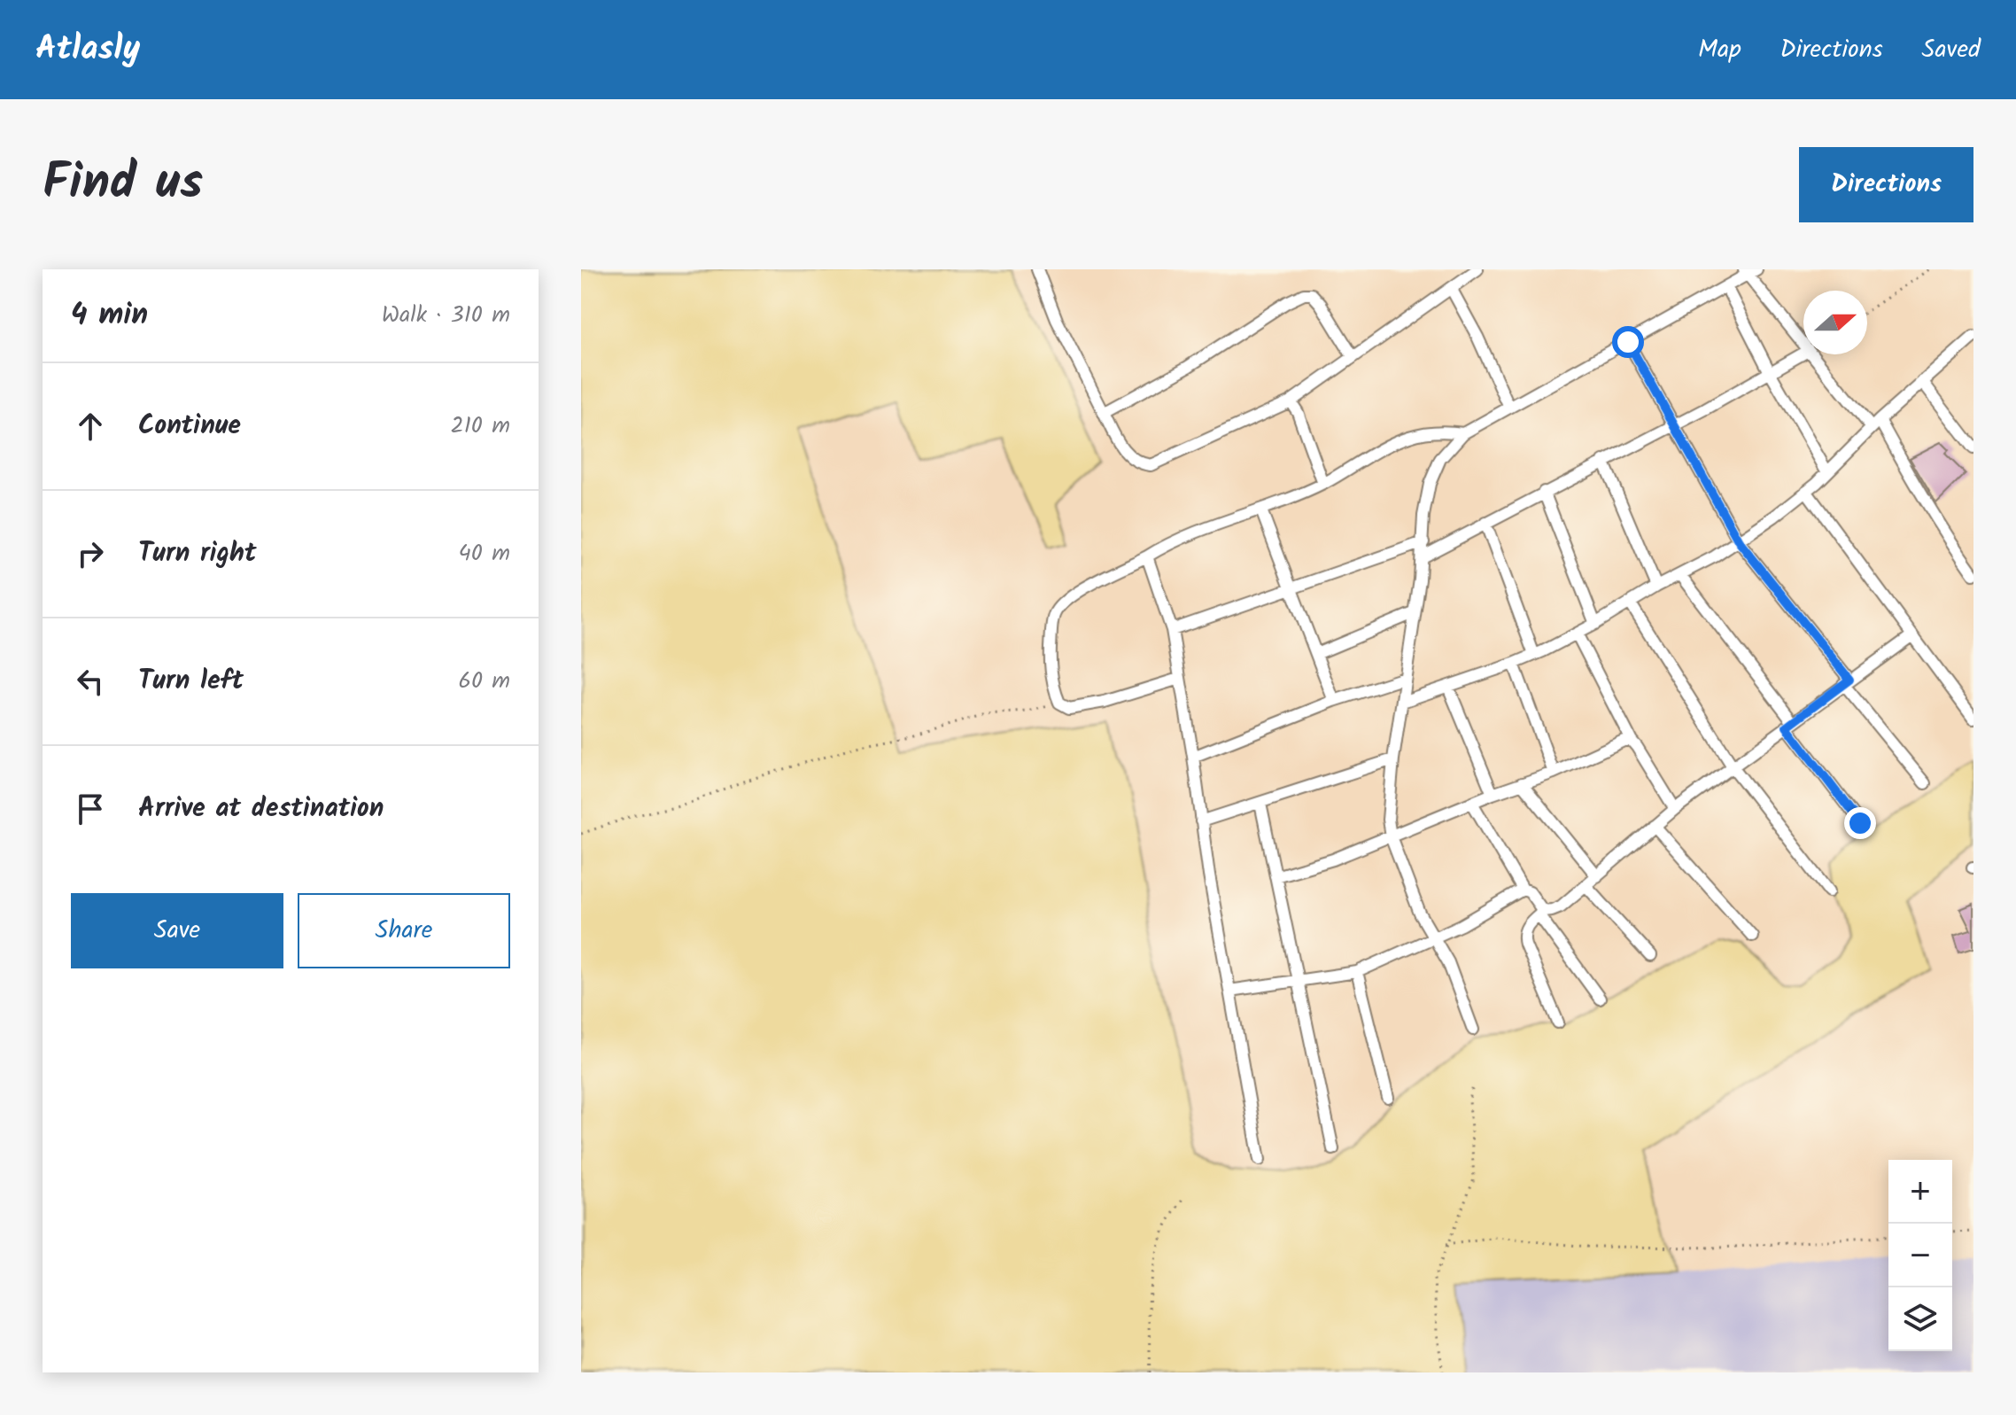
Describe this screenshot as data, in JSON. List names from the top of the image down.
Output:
{
  "north": "right",
  "page": {
    "header": "Atlasly",
    "nav": ["Map", "Directions", "Saved"],
    "title": "Find us",
    "buttons": [
      "Directions",
      ["Save", "Share"]
    ],
    "heading": ["4 min", "Walk · 310 m"],
    "list": [
      ["Continue", "210 m"],
      ["Turn right", "40 m"],
      ["Turn left", "60 m"],
      "Arrive at destination"
    ],
    "map_buttons": ["+", "−"]
  }
}
